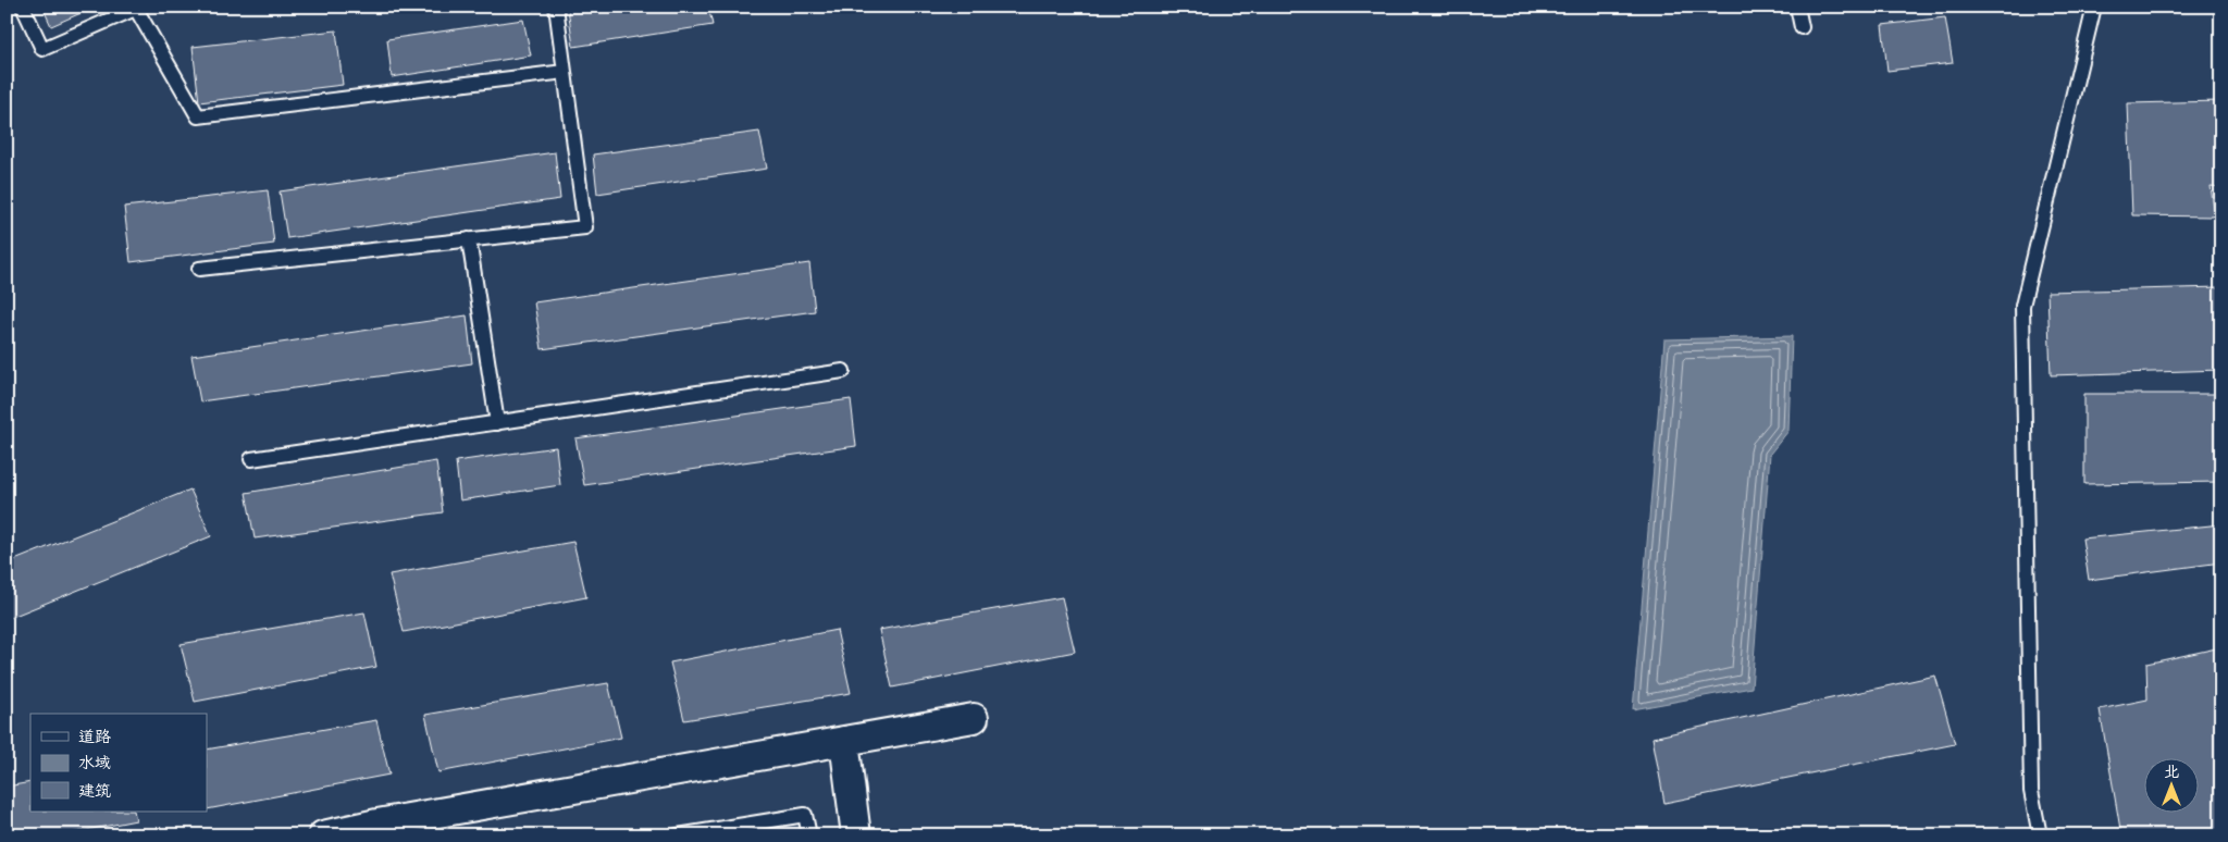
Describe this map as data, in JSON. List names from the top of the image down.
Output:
{
  "legend": ["道路", "水域", "建筑"],
  "north": "top"
}
